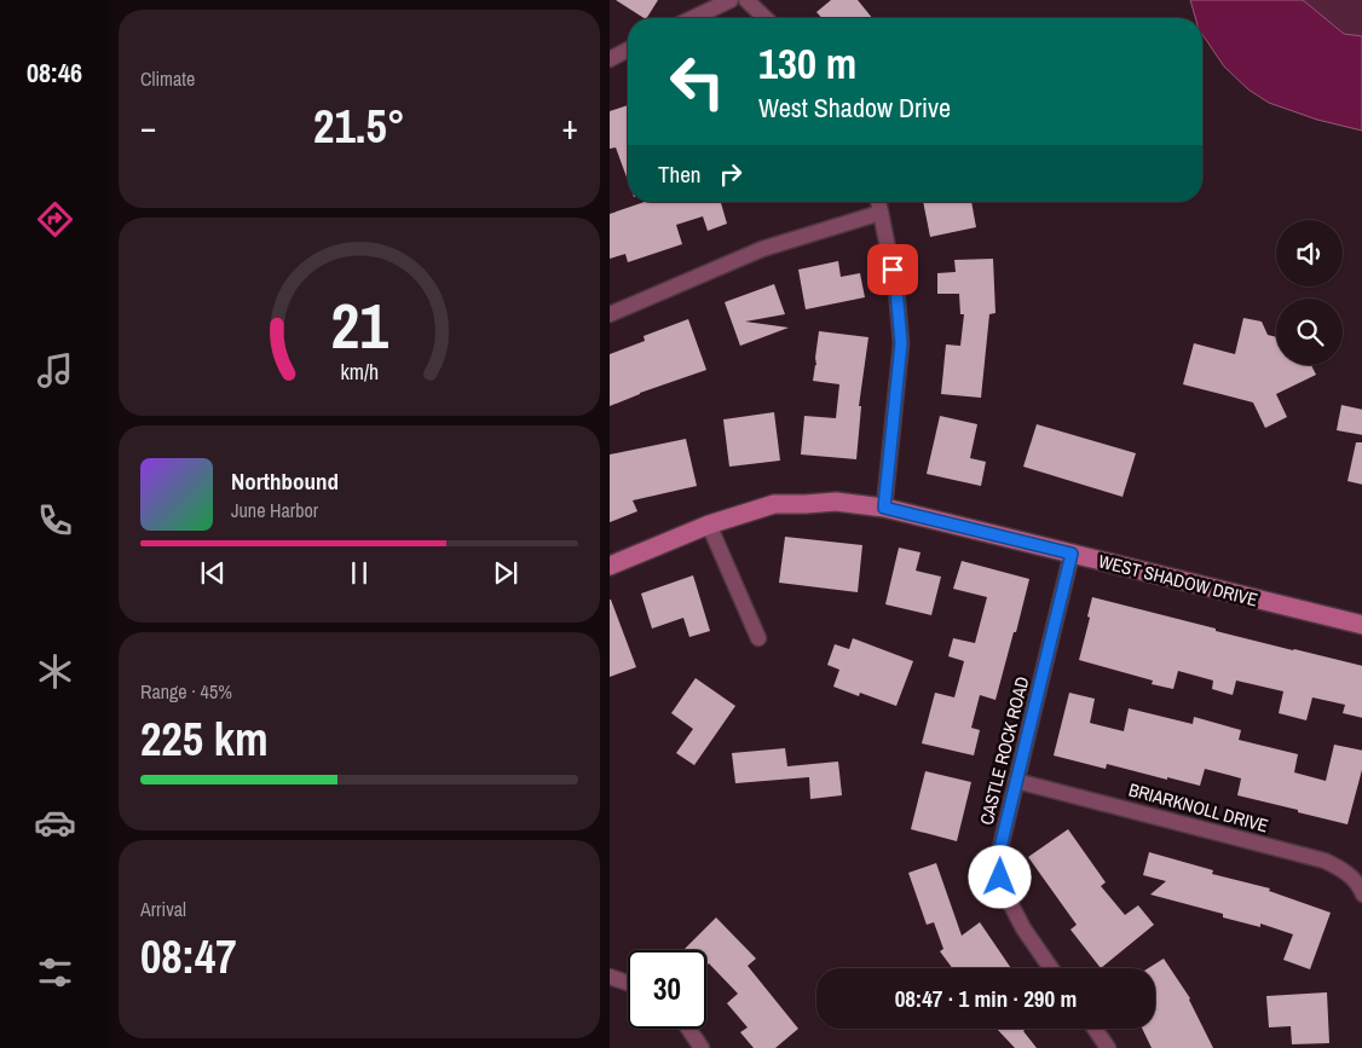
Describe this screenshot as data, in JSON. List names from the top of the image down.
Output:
{
  "streets": {
    "street": ["WEST SHADOW DRIVE", "CASTLE ROCK ROAD", "BRIARKNOLL DRIVE"]
  },
  "crossings": [
    ["WEST SHADOW DRIVE", "CASTLE ROCK ROAD"],
    ["CASTLE ROCK ROAD", "BRIARKNOLL DRIVE"]
  ],
  "page": {
    "tabs": "08:46",
    "tile": [
      "Climate",
      ["Range · 45%", "225 km"],
      ["Arrival", "08:47"]
    ],
    "turn": ["130 m", "West Shadow Drive"],
    "heat": ["−", "21.5°", "+"],
    "then": "Then",
    "song": ["Northbound", "June Harbor"],
    "limit": "30",
    "trip": "08:47 · 1 min · 290 m",
    "gauge": ["21", "km/h"]
  }
}
